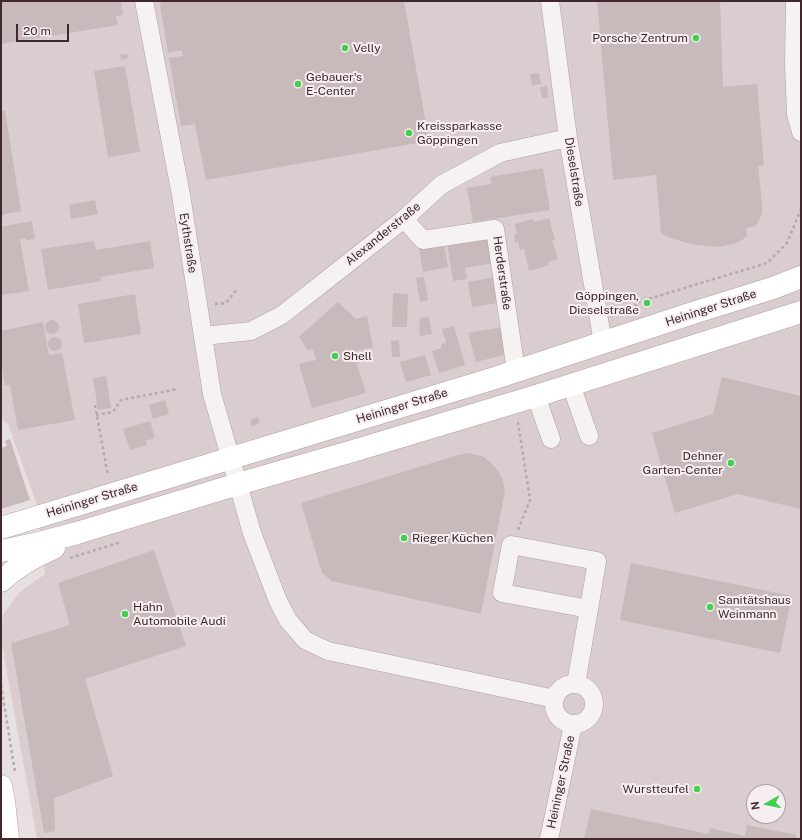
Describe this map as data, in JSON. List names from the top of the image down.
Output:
{
  "streets": {
    "main road": ["Heininger Straße"],
    "street": [
      "Dieselstraße",
      "Alexanderstraße",
      "Eythstraße",
      "Herderstraße"
    ]
  },
  "crossings": [
    ["Dieselstraße", "Alexanderstraße"],
    ["Dieselstraße", "Heininger Straße"],
    ["Alexanderstraße", "Eythstraße"],
    ["Alexanderstraße", "Herderstraße"],
    ["Eythstraße", "Heininger Straße"],
    ["Herderstraße", "Heininger Straße"]
  ],
  "places": [
    "Porsche Zentrum",
    "Velly",
    "Gebauer's E-Center",
    "Kreissparkasse Göppingen",
    "Göppingen, Dieselstraße",
    "Shell",
    "Dehner Garten-Center",
    "Rieger Küchen",
    "Sanitätshaus Weinmann",
    "Hahn Automobile Audi",
    "Wurstteufel"
  ],
  "scale_bar": "20 m",
  "north": "left"
}
